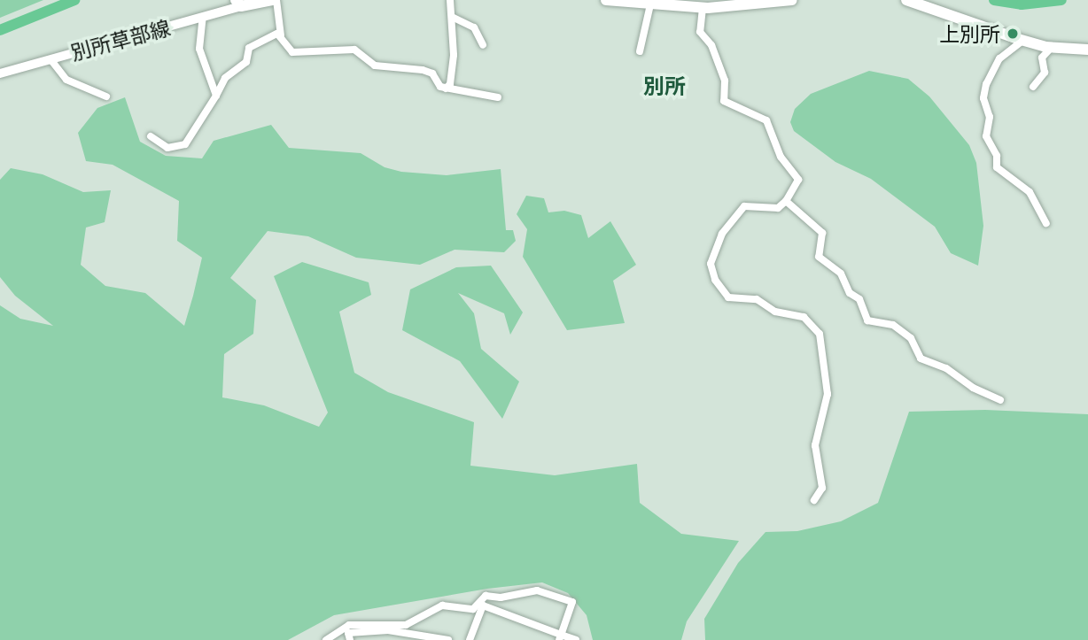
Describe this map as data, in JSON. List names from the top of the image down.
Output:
{
  "streets": {
    "main road": ["別所草部線"]
  },
  "districts": ["別所"],
  "places": ["上別所"]
}
